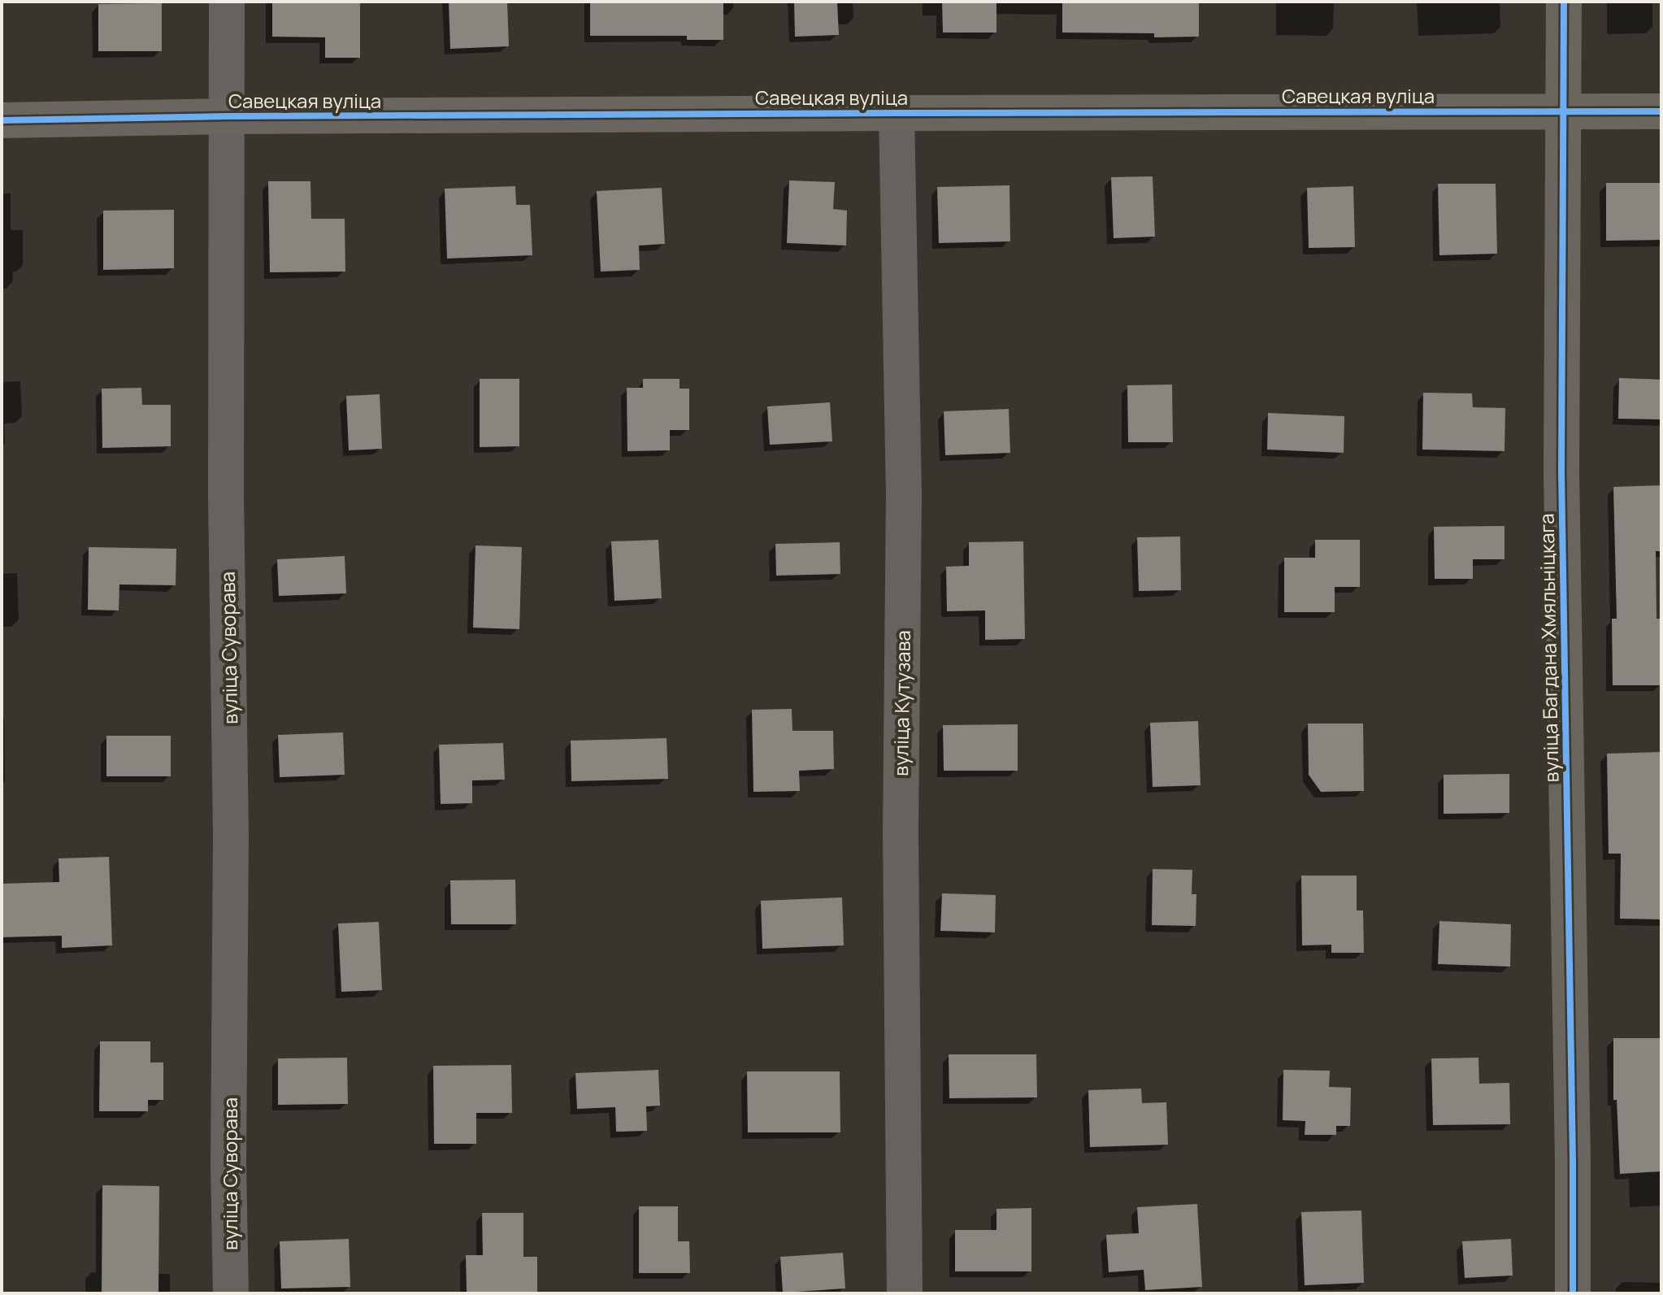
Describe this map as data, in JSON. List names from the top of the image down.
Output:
{
  "streets": {
    "street": [
      "Савецкая вуліца",
      "вуліца Суворава",
      "вуліца Багдана Хмяльніцкага",
      "вуліца Кутузава"
    ]
  },
  "crossings": [
    ["Савецкая вуліца", "вуліца Суворава"],
    ["Савецкая вуліца", "вуліца Багдана Хмяльніцкага"],
    ["Савецкая вуліца", "вуліца Кутузава"]
  ]
}
